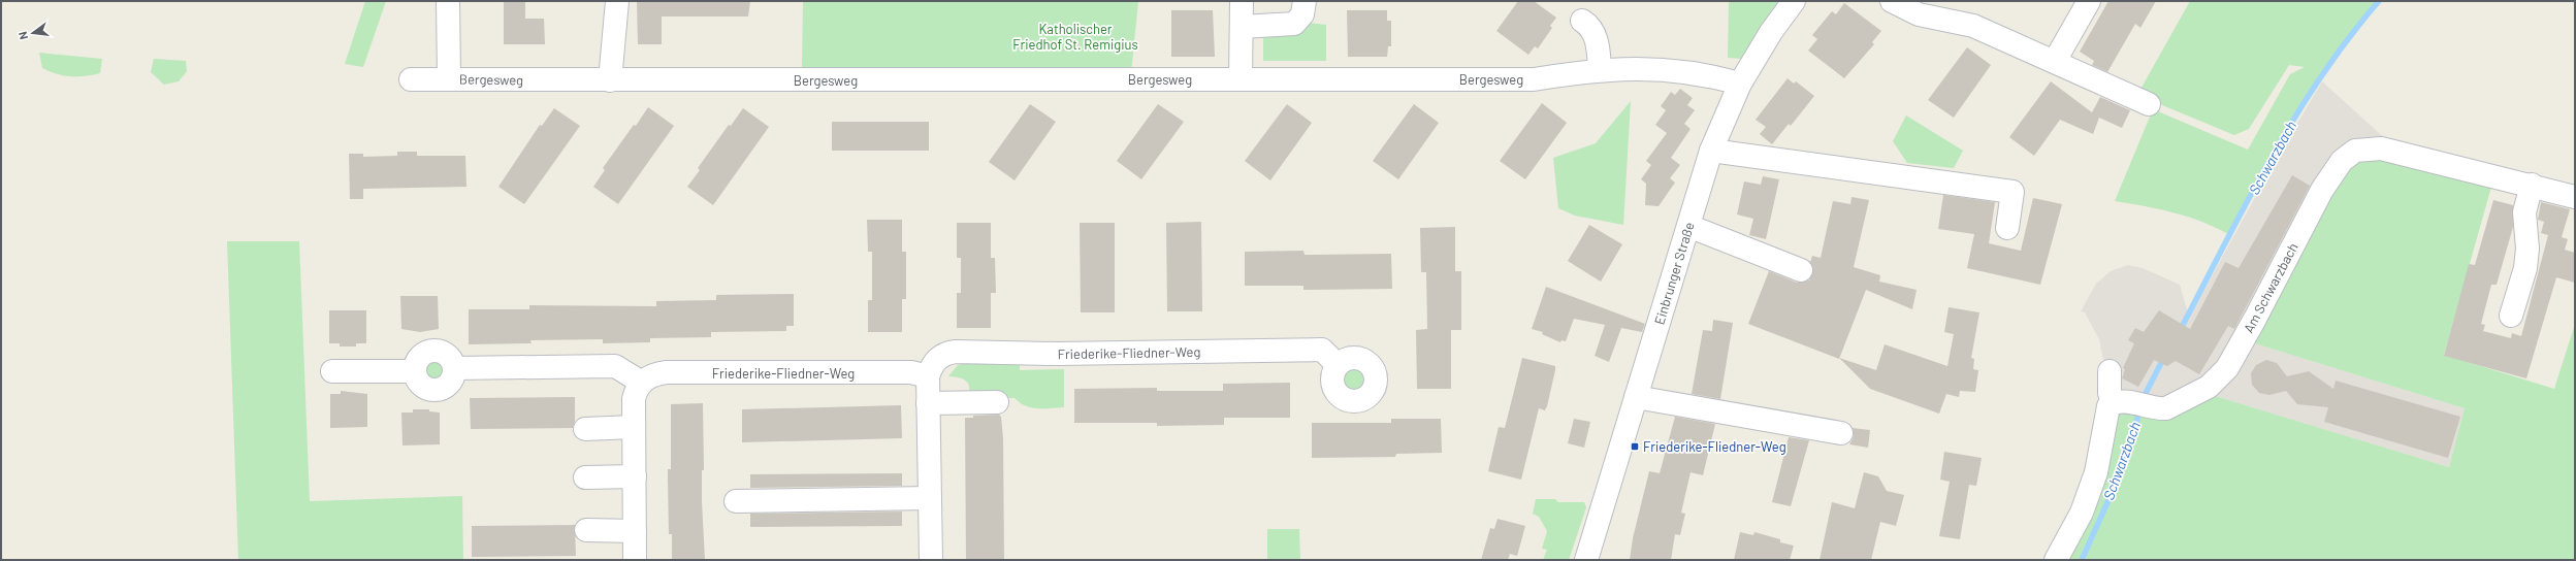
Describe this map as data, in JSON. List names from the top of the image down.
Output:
{
  "streets": {
    "street": [
      "Bergesweg",
      "Einbrunger Straße",
      "Am Schwarzbach",
      "Friederike-Fliedner-Weg"
    ]
  },
  "crossings": [
    ["Bergesweg", "Einbrunger Straße"]
  ],
  "water": ["Schwarzbach"],
  "parks": ["Katholischer Friedhof St. Remigius"],
  "places": {
    "transit": ["Friederike-Fliedner-Weg"]
  },
  "north": "left"
}
